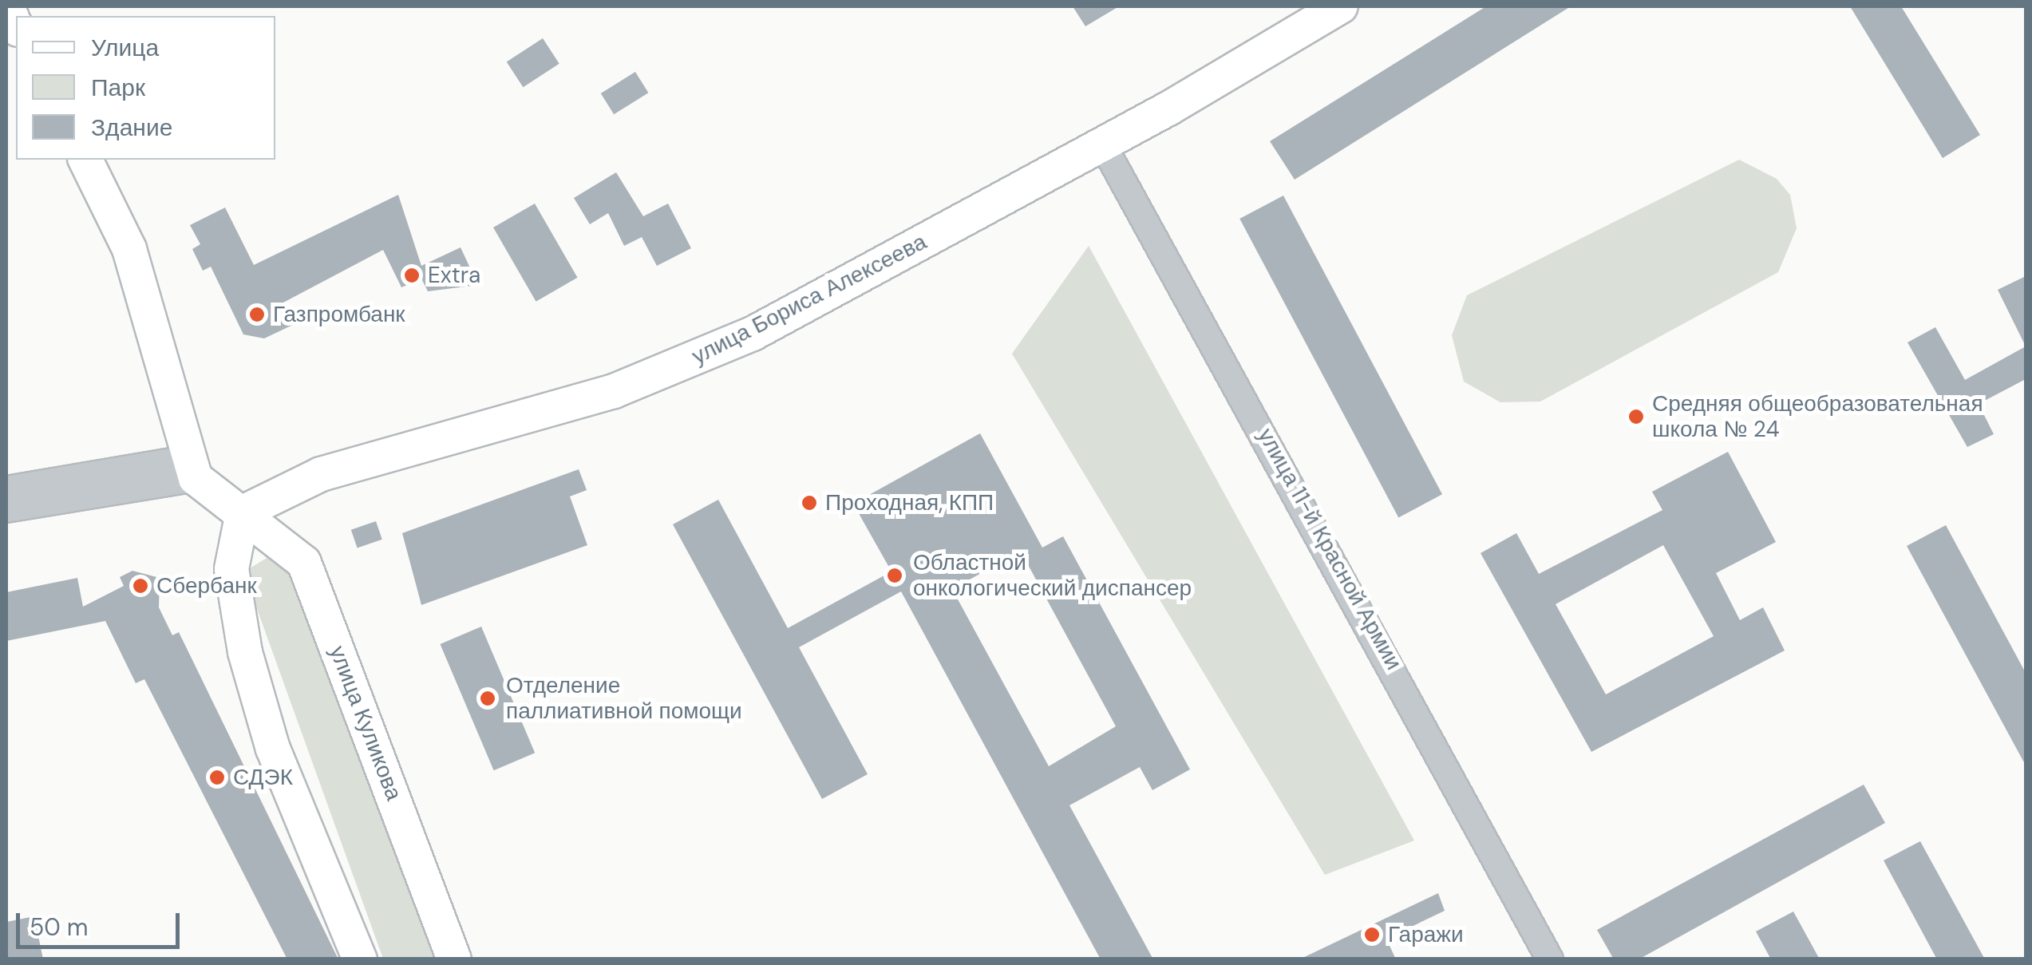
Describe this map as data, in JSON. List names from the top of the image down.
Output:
{
  "streets": {
    "main road": ["улица Бориса Алексеева", "улица Куликова"],
    "street": ["улица 11-й Красной Армии"]
  },
  "crossings": [
    ["улица Бориса Алексеева", "улица 11-й Красной Армии"],
    ["улица Бориса Алексеева", "улица Куликова"]
  ],
  "places": [
    "Extra",
    "Газпромбанк",
    "Средняя общеобразовательная школа № 24",
    "Проходная, КПП",
    "Областной онкологический диспансер",
    "Сбербанк",
    "Отделение паллиативной помощи",
    "СДЭК",
    "Гаражи"
  ],
  "legend": ["Улица", "Парк", "Здание"],
  "scale_bar": "50 m"
}
